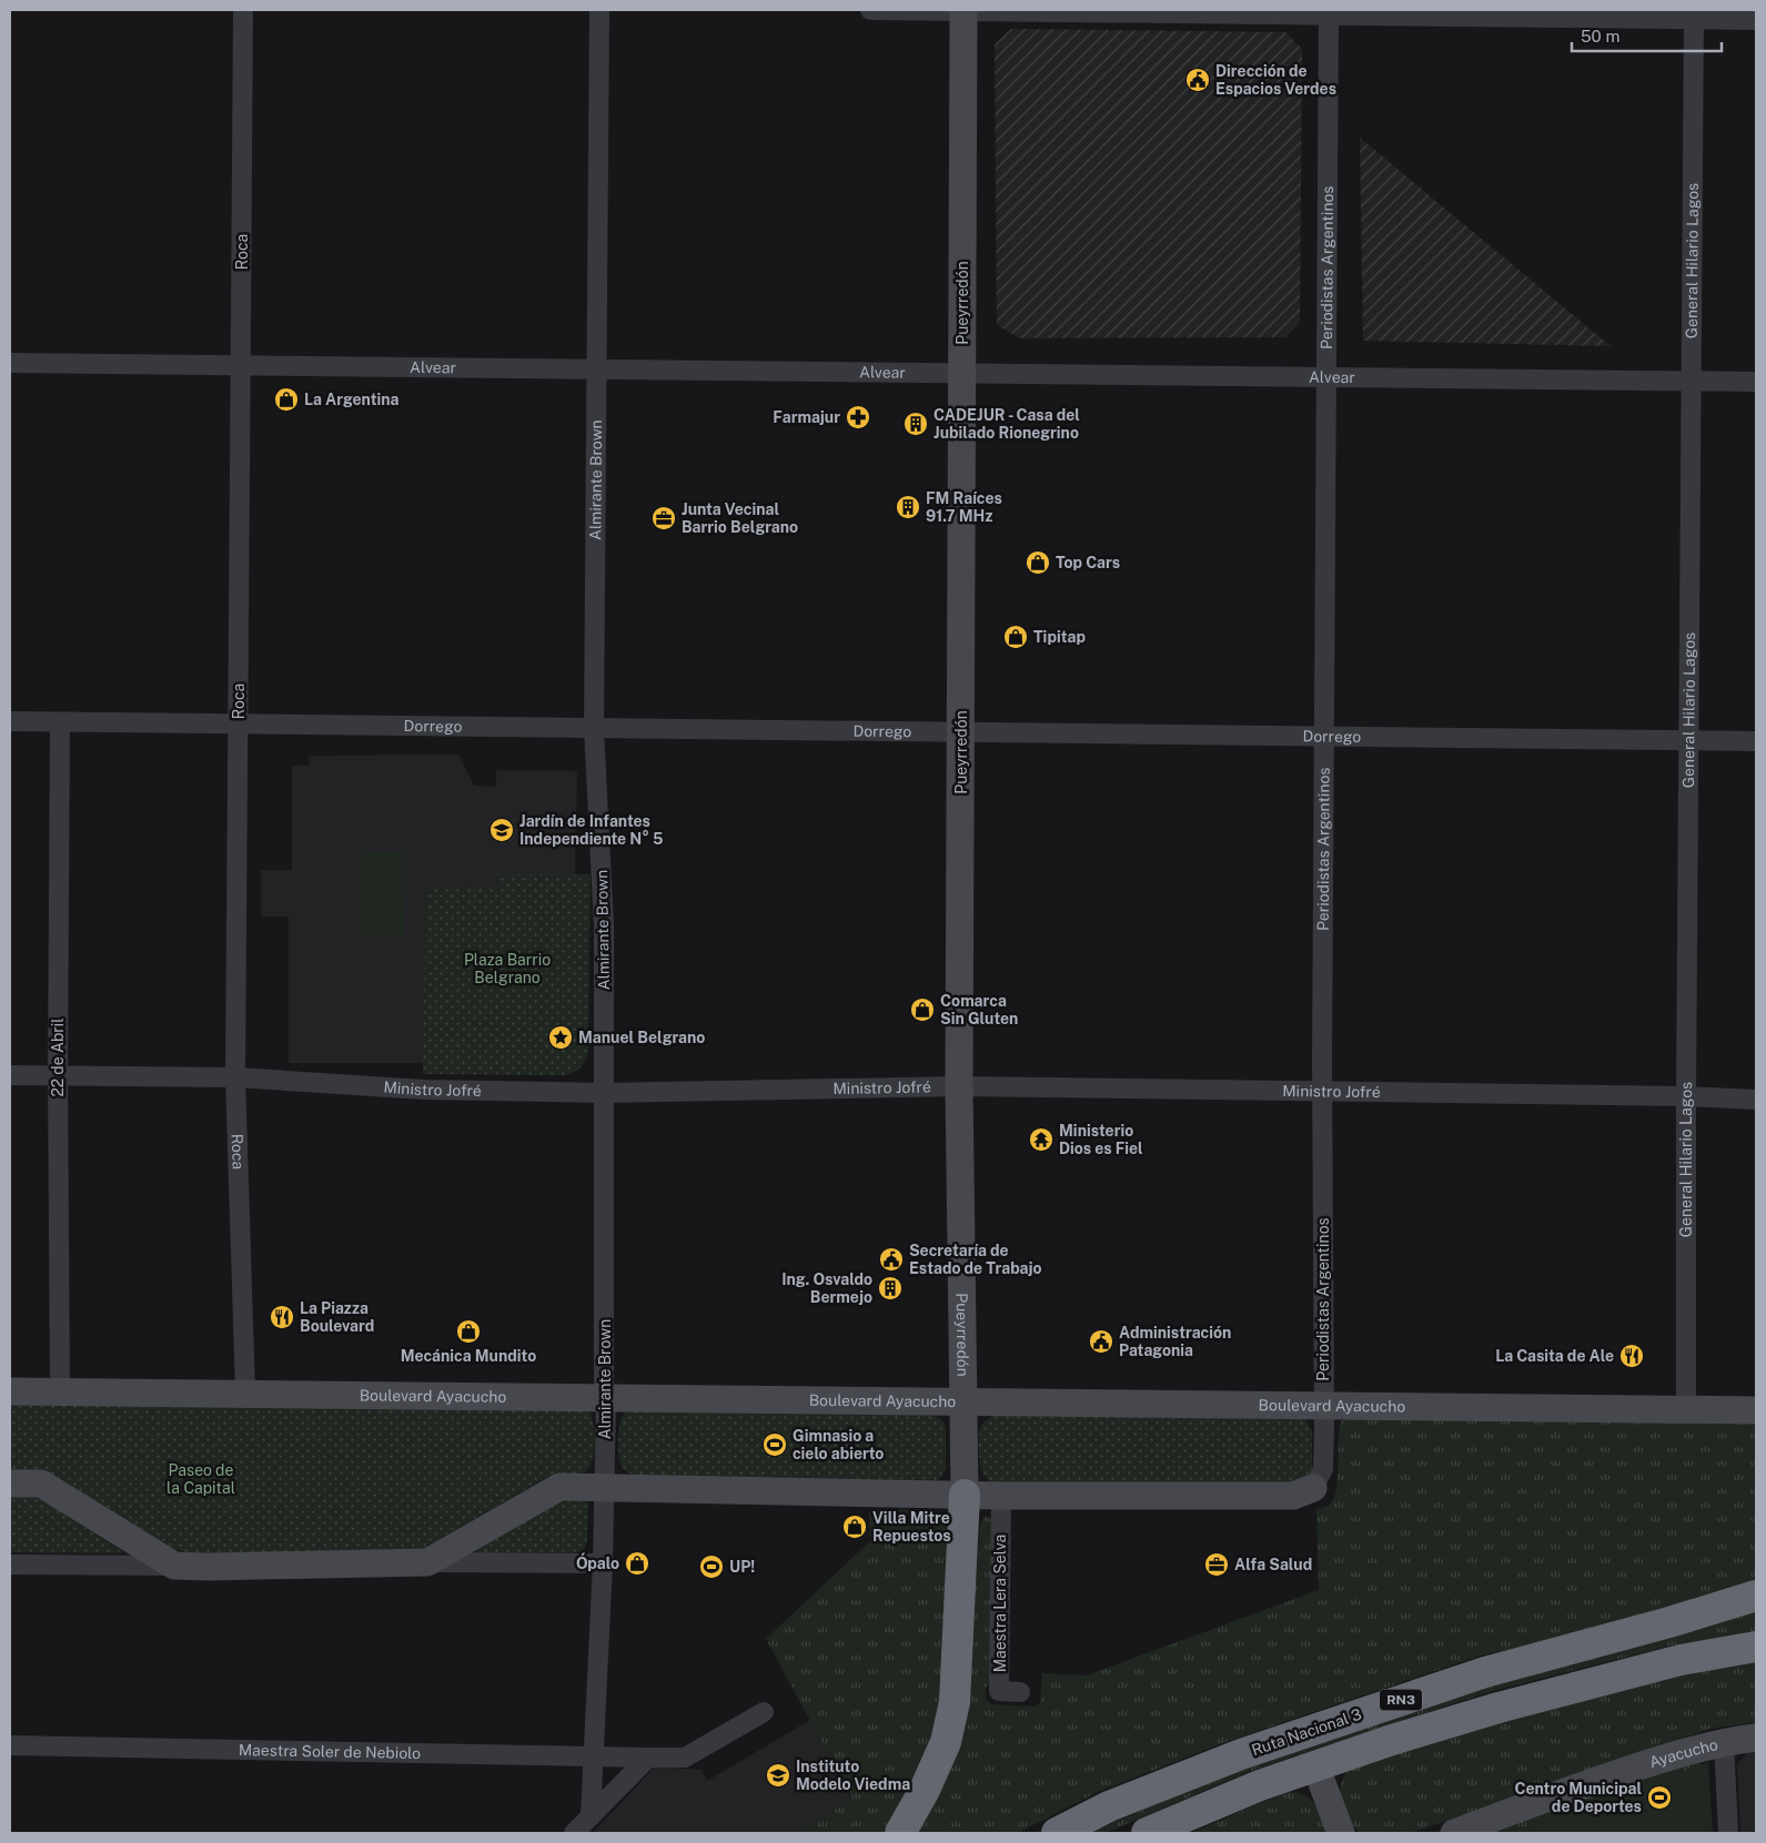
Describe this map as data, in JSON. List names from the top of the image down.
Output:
{
  "streets": {
    "highway": ["RN3", "Ruta Nacional 3"],
    "main road": ["Pueyrredón", "Boulevard Ayacucho", "Ayacucho"],
    "street": [
      "Roca",
      "General Hilario Lagos",
      "Periodistas Argentinos",
      "Alvear",
      "Almirante Brown",
      "Dorrego",
      "22 de Abril",
      "Ministro Jofré",
      "Maestra Lera Selva",
      "Maestra Soler de Nebiolo"
    ]
  },
  "crossings": [
    ["Roca", "Alvear"],
    ["Roca", "Dorrego"],
    ["Roca", "Ministro Jofré"],
    ["Roca", "Boulevard Ayacucho"],
    ["General Hilario Lagos", "Alvear"],
    ["General Hilario Lagos", "Dorrego"],
    ["General Hilario Lagos", "Ministro Jofré"],
    ["General Hilario Lagos", "Boulevard Ayacucho"],
    ["Periodistas Argentinos", "Alvear"],
    ["Periodistas Argentinos", "Dorrego"],
    ["Periodistas Argentinos", "Ministro Jofré"],
    ["Periodistas Argentinos", "Boulevard Ayacucho"],
    ["Pueyrredón", "Alvear"],
    ["Pueyrredón", "Dorrego"],
    ["Pueyrredón", "Ministro Jofré"],
    ["Pueyrredón", "Boulevard Ayacucho"],
    ["Alvear", "Almirante Brown"],
    ["Almirante Brown", "Dorrego"],
    ["Almirante Brown", "Ministro Jofré"],
    ["Almirante Brown", "Boulevard Ayacucho"],
    ["Almirante Brown", "Maestra Soler de Nebiolo"],
    ["Dorrego", "22 de Abril"],
    ["22 de Abril", "Ministro Jofré"],
    ["22 de Abril", "Boulevard Ayacucho"]
  ],
  "parks": ["Plaza Barrio Belgrano", "Paseo de la Capital"],
  "places": {
    "public building": ["Dirección de Espacios Verdes", "Secretaría de Estado de Trabajo", "Administración Patagonia"],
    "shop": [
      "La Argentina",
      "Top Cars",
      "Tipitap",
      "Comarca Sin Gluten",
      "Mecánica Mundito",
      "Villa Mitre Repuestos",
      "Ópalo"
    ],
    "pharmacy": ["Farmajur"],
    "building": ["CADEJUR - Casa del Jubilado Rionegrino", "FM Raíces 91.7 MHz", "Ing. Osvaldo Bermejo"],
    "office": ["Junta Vecinal Barrio Belgrano", "Alfa Salud"],
    "school or university": ["Jardín de Infantes Independiente N° 5", "Instituto Modelo Viedma"],
    "place": ["Manuel Belgrano"],
    "temple": ["Ministerio Dios es Fiel"],
    "restaurant": ["La Piazza Boulevard", "La Casita de Ale"],
    "sports": ["Gimnasio a cielo abierto", "UP!", "Centro Municipal de Deportes"]
  },
  "scale_bar": "50 m"
}
